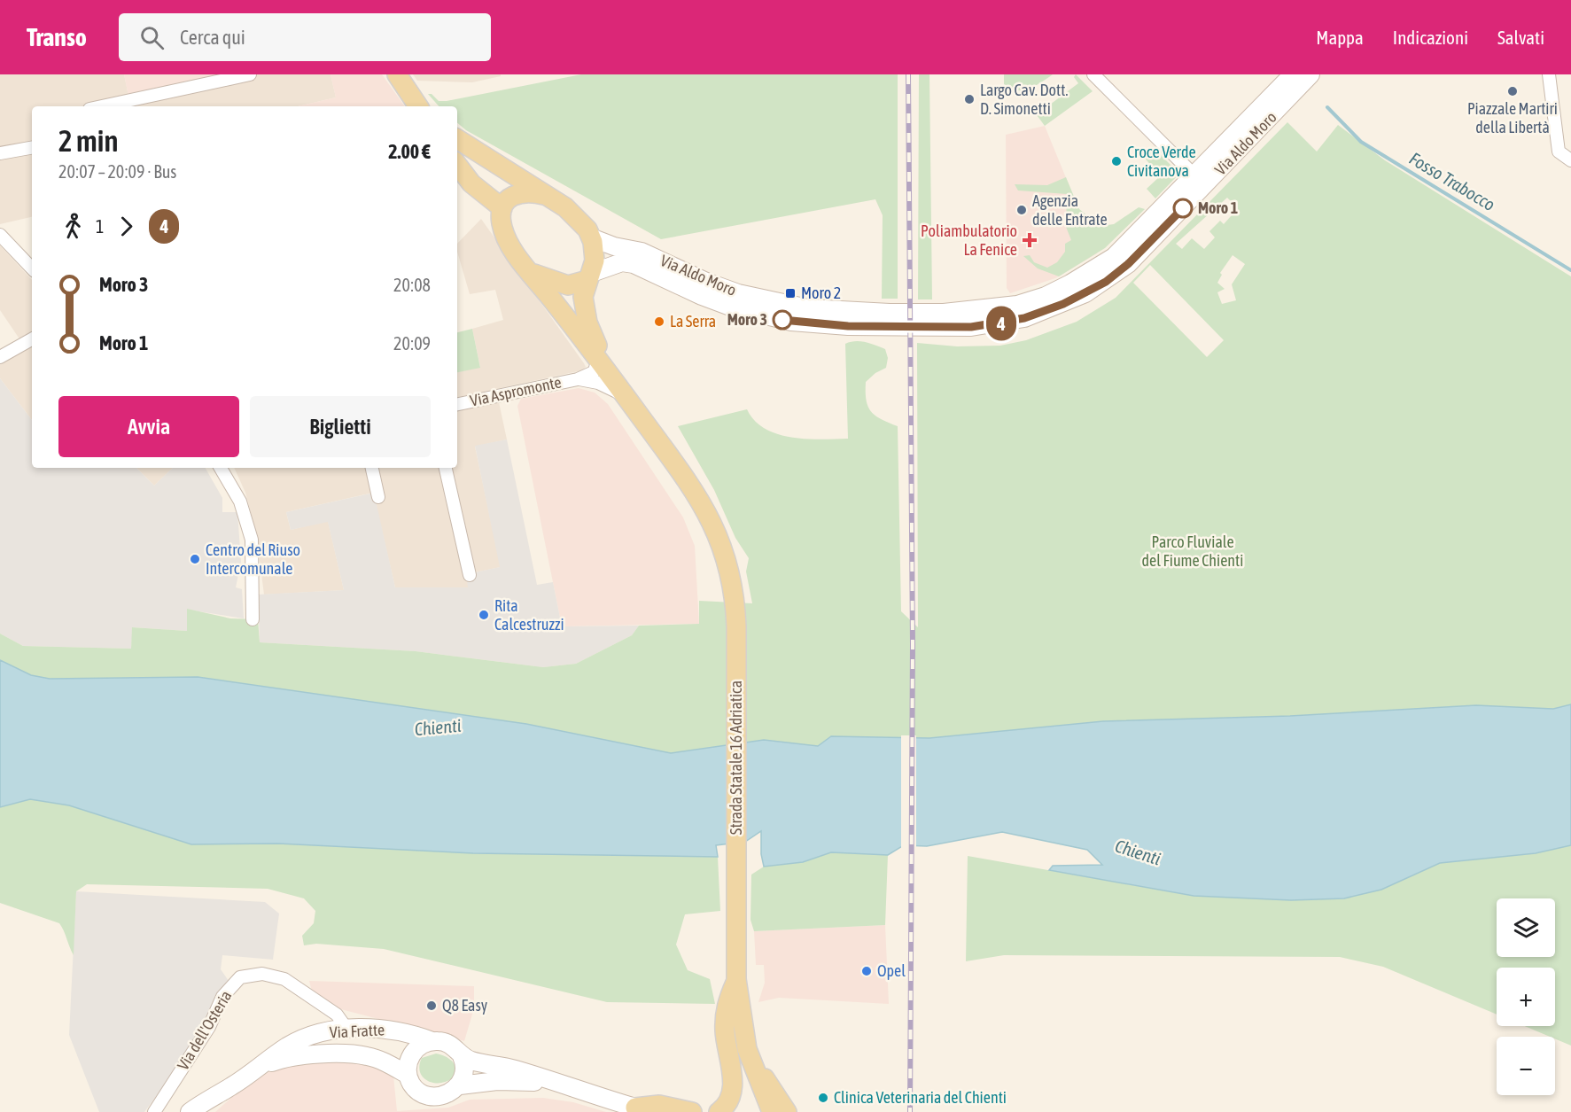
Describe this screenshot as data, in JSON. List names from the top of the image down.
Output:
{
  "streets": {
    "main road": ["Strada Statale 16 Adriatica"],
    "street": [
      "Via Aldo Moro",
      "Via Aspromonte",
      "Via dell'Osteria",
      "Via Fratte"
    ]
  },
  "crossings": [
    ["Via Aldo Moro", "Strada Statale 16 Adriatica"],
    ["Via Aspromonte", "Strada Statale 16 Adriatica"],
    ["Via dell'Osteria", "Via Fratte"]
  ],
  "water": ["Fosso Trabocco", "Chienti"],
  "parks": ["Parco Fluviale del Fiume Chienti"],
  "places": {
    "other": [
      "Piazzale Martiri della Libertà",
      "Largo Cav. Dott. D. Simonetti",
      "Croce Verde Civitanova",
      "Moro 1",
      "Agenzia delle Entrate",
      "Moro 3",
      "La Serra",
      "Centro del Riuso Intercomunale",
      "Rita Calcestruzzi",
      "Opel",
      "Q8 Easy",
      "Clinica Veterinaria del Chienti"
    ],
    "health": ["Poliambulatorio La Fenice"],
    "transit": ["Moro 2"]
  },
  "lines": ["bus line 4"],
  "page": {
    "header": "Transo",
    "search": "Cerca qui",
    "nav": ["Mappa", "Indicazioni", "Salvati"],
    "on_map": "4",
    "heading": ["2 min", "20:07 – 20:09 · Bus", "2.00 €"],
    "legs": ["1", "4"],
    "list": [
      {
        "name": "Moro 3",
        "value": "20:08"
      },
      {
        "name": "Moro 1",
        "value": "20:09"
      }
    ],
    "buttons": ["Avvia", "Biglietti"],
    "map_buttons": ["+", "−"]
  }
}
